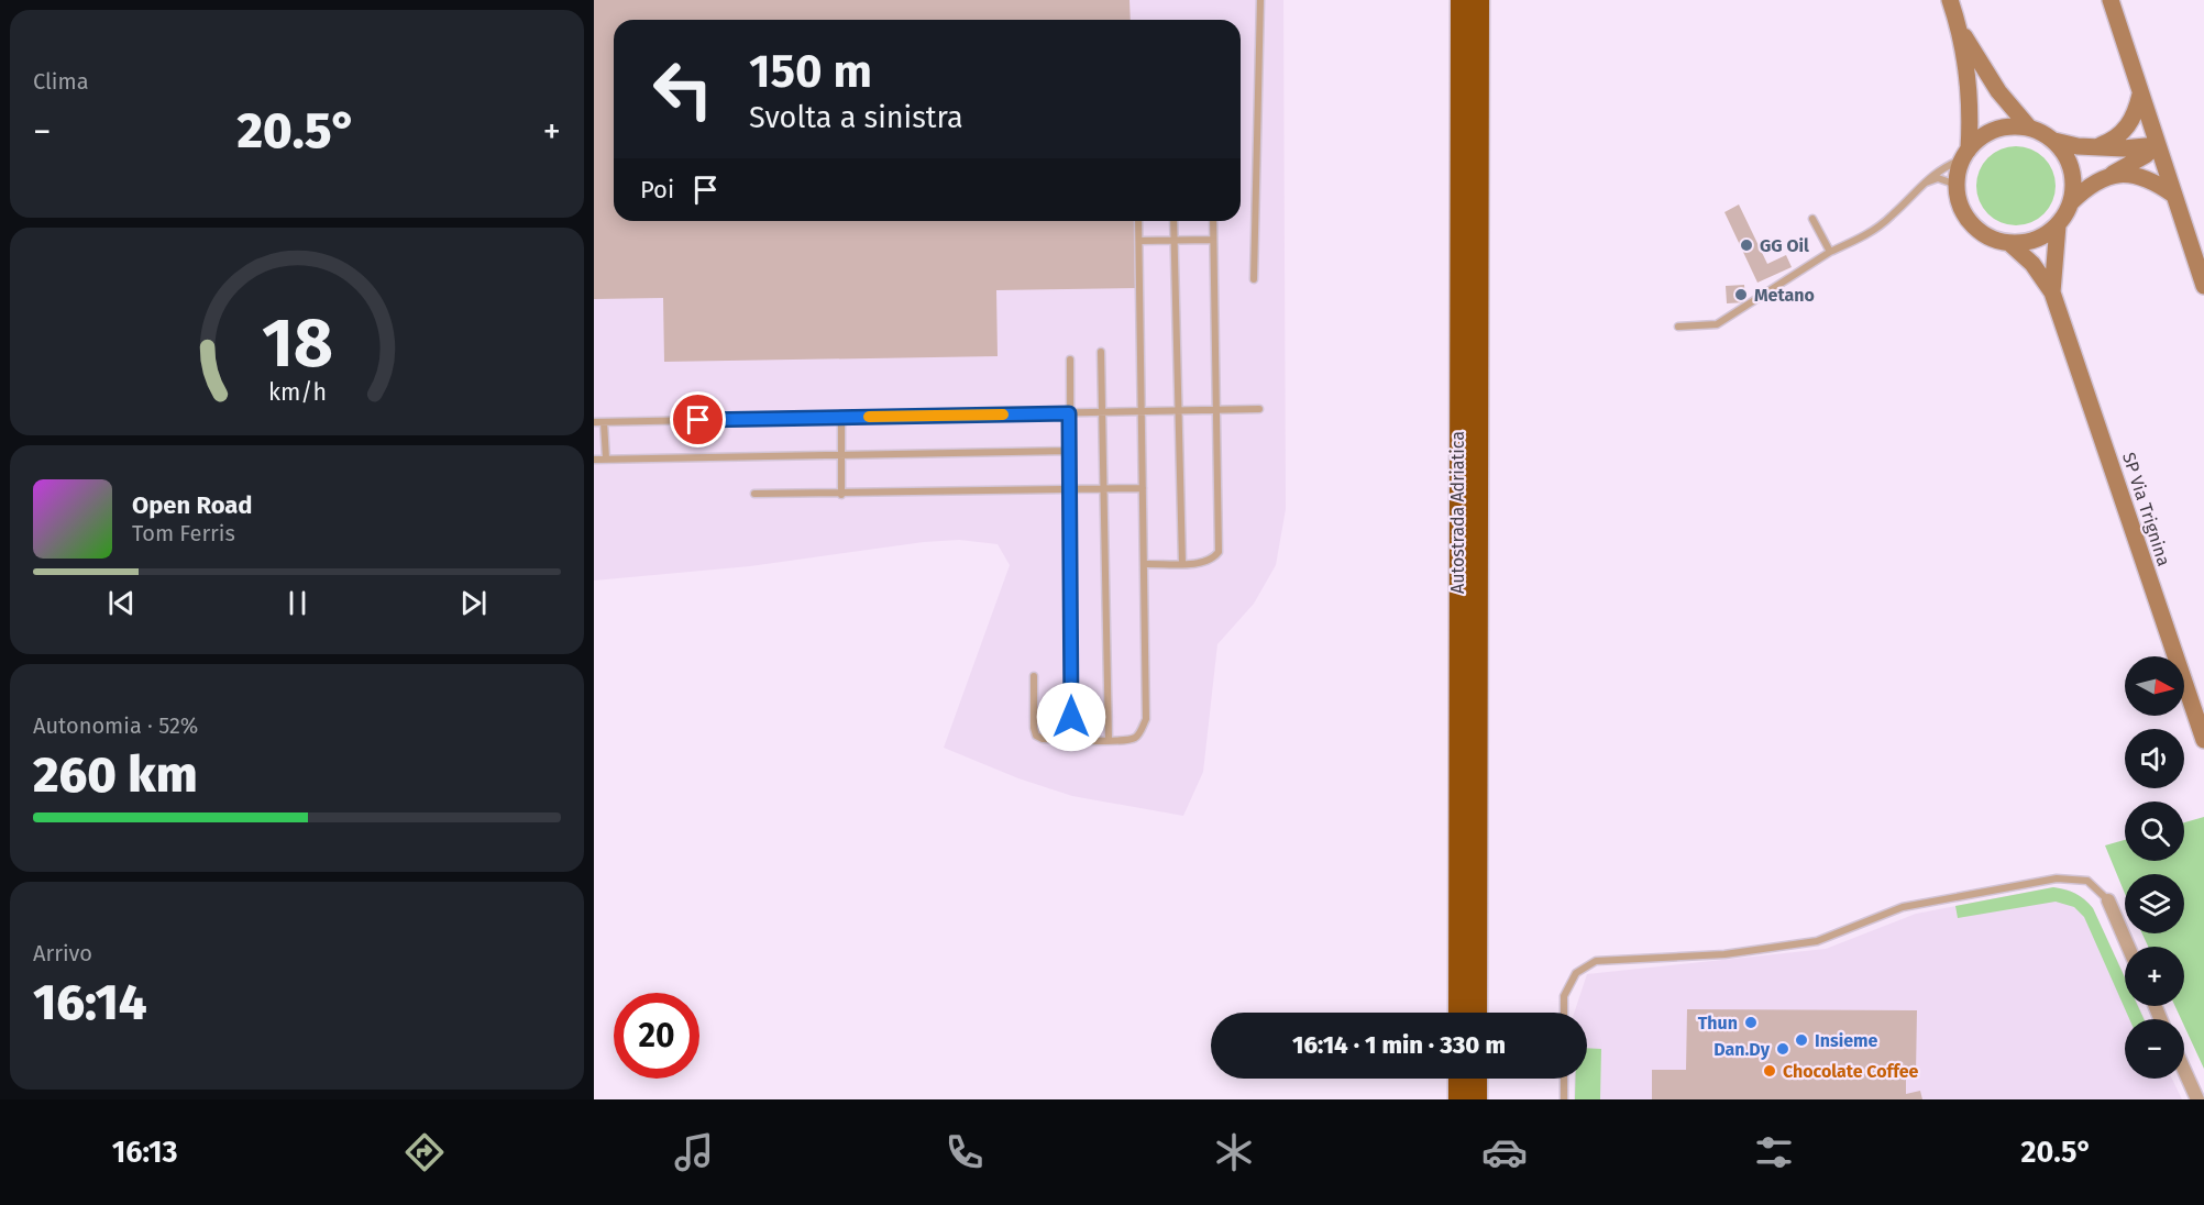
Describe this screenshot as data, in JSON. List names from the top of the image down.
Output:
{
  "streets": {
    "highway": ["Autostrada Adriatica"],
    "main road": ["SP Via Trignina"]
  },
  "places": [
    "GG Oil",
    "Metano",
    "Thun",
    "Insieme",
    "Dan.Dy",
    "Chocolate Coffee"
  ],
  "north": "right",
  "page": {
    "tile": [
      "Clima",
      ["Autonomia · 52%", "260 km"],
      ["Arrivo", "16:14"]
    ],
    "turn": ["150 m", "Svolta a sinistra"],
    "heat": ["−", "20.5°", "+"],
    "then": "Poi",
    "song": ["Open Road", "Tom Ferris"],
    "map_buttons": ["+", "−"],
    "limit": "20",
    "trip": "16:14 · 1 min · 330 m",
    "tabs": ["16:13", "20.5°"],
    "gauge": ["18", "km/h"]
  }
}
